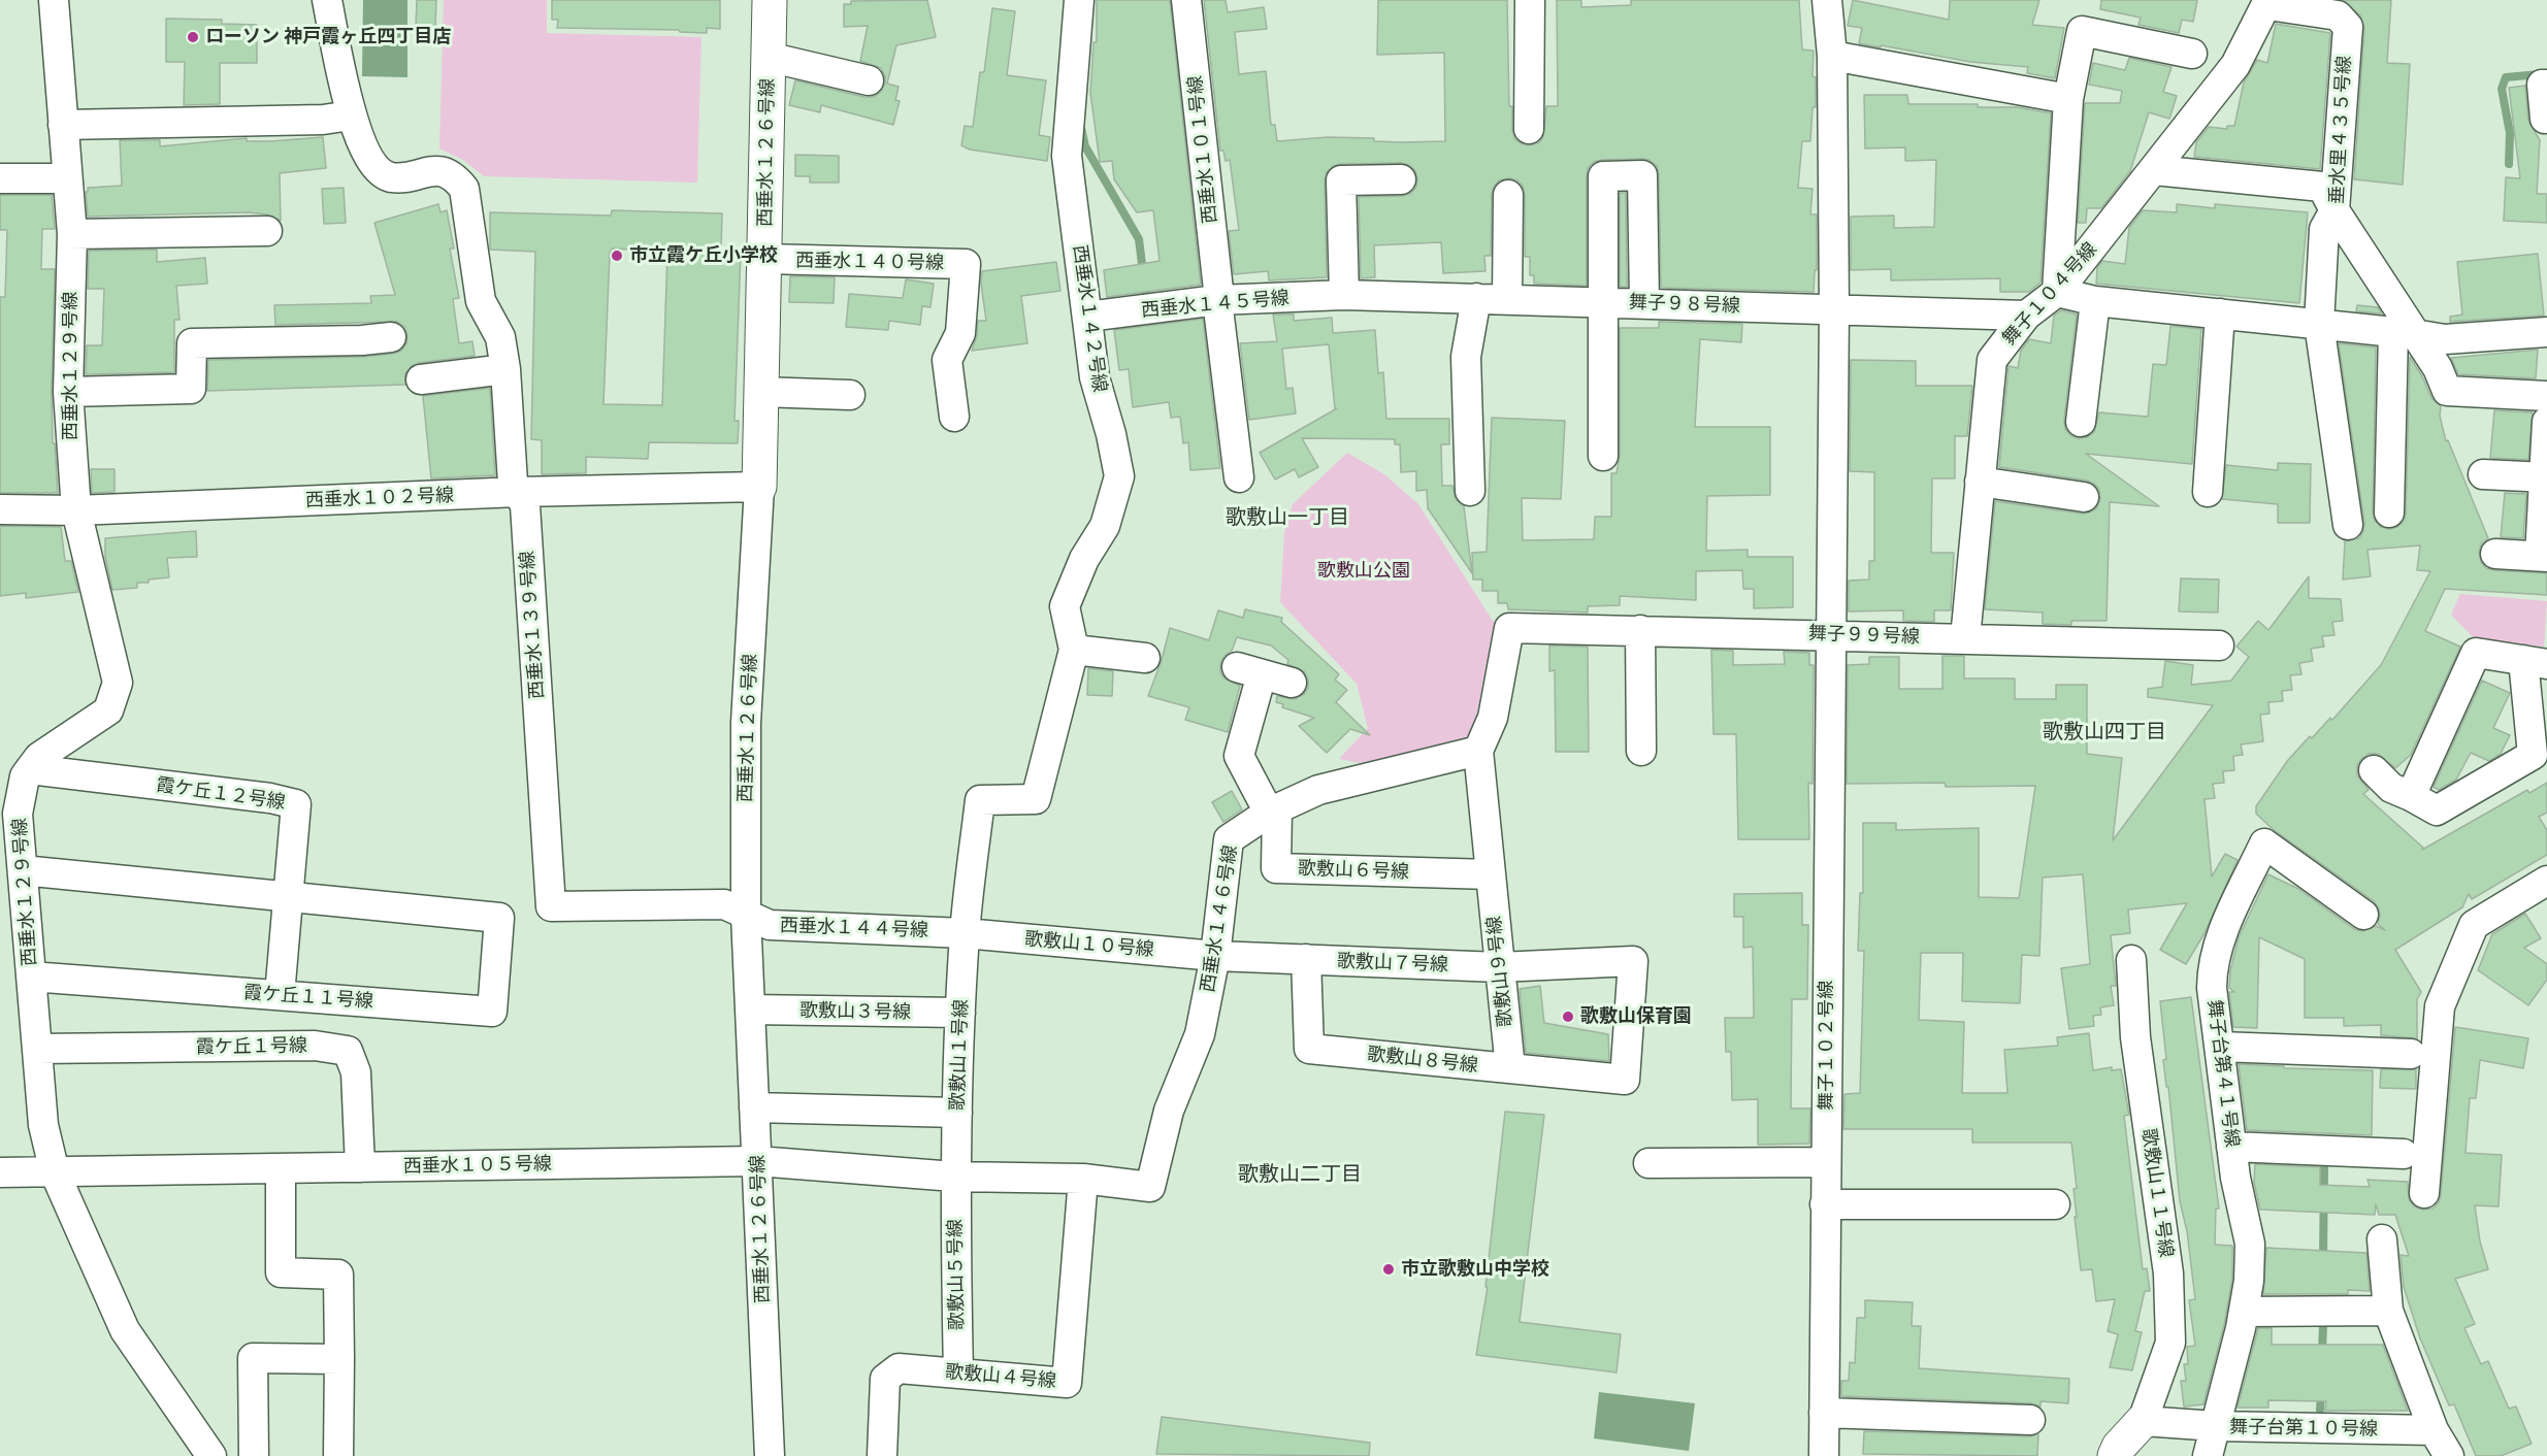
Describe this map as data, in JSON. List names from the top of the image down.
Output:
{
  "streets": {
    "street": [
      "垂水里４３５号線",
      "西垂水１０１号線",
      "西垂水１２６号線",
      "西垂水１４０号線",
      "舞子１０４号線",
      "西垂水１４５号線",
      "舞子９８号線",
      "西垂水１４２号線",
      "西垂水１２９号線",
      "西垂水１０２号線",
      "西垂水１３９号線",
      "舞子９９号線",
      "霞ケ丘１２号線",
      "歌敷山６号線",
      "西垂水１４６号線",
      "西垂水１４４号線",
      "歌敷山１０号線",
      "歌敷山７号線",
      "歌敷山９号線",
      "霞ケ丘１１号線",
      "歌敷山３号線",
      "舞子１０２号線",
      "霞ケ丘１号線",
      "歌敷山１号線",
      "歌敷山８号線",
      "舞子台第４１号線",
      "西垂水１０５号線",
      "歌敷山１１号線",
      "歌敷山５号線",
      "歌敷山４号線",
      "舞子台第１０号線"
    ]
  },
  "crossings": [
    ["垂水里４３５号線", "舞子１０４号線"],
    ["西垂水１０１号線", "西垂水１４５号線"],
    ["西垂水１２６号線", "西垂水１４０号線"],
    ["西垂水１２６号線", "西垂水１０２号線"],
    ["西垂水１２６号線", "西垂水１３９号線"],
    ["西垂水１２６号線", "西垂水１４４号線"],
    ["西垂水１２６号線", "歌敷山３号線"],
    ["西垂水１２６号線", "西垂水１０５号線"],
    ["舞子１０４号線", "舞子９８号線"],
    ["舞子１０４号線", "舞子９９号線"],
    ["西垂水１４５号線", "舞子９８号線"],
    ["西垂水１４５号線", "西垂水１４２号線"],
    ["舞子９８号線", "舞子１０２号線"],
    ["西垂水１４２号線", "西垂水１４４号線"],
    ["西垂水１４２号線", "歌敷山１０号線"],
    ["西垂水１４２号線", "歌敷山１号線"],
    ["西垂水１２９号線", "西垂水１０２号線"],
    ["西垂水１２９号線", "霞ケ丘１２号線"],
    ["西垂水１２９号線", "霞ケ丘１１号線"],
    ["西垂水１２９号線", "霞ケ丘１号線"],
    ["西垂水１２９号線", "西垂水１０５号線"],
    ["西垂水１０２号線", "西垂水１３９号線"],
    ["西垂水１３９号線", "西垂水１４４号線"],
    ["舞子９９号線", "西垂水１４６号線"],
    ["舞子９９号線", "歌敷山９号線"],
    ["舞子９９号線", "舞子１０２号線"],
    ["霞ケ丘１２号線", "霞ケ丘１１号線"],
    ["歌敷山６号線", "西垂水１４６号線"],
    ["歌敷山６号線", "歌敷山９号線"],
    ["西垂水１４６号線", "歌敷山１０号線"],
    ["西垂水１４６号線", "歌敷山７号線"],
    ["西垂水１４６号線", "歌敷山９号線"],
    ["西垂水１４６号線", "歌敷山１号線"],
    ["西垂水１４６号線", "西垂水１０５号線"],
    ["西垂水１４６号線", "歌敷山５号線"],
    ["西垂水１４６号線", "歌敷山４号線"],
    ["西垂水１４４号線", "歌敷山１０号線"],
    ["西垂水１４４号線", "歌敷山１号線"],
    ["歌敷山１０号線", "歌敷山７号線"],
    ["歌敷山１０号線", "歌敷山１号線"],
    ["歌敷山７号線", "歌敷山９号線"],
    ["歌敷山７号線", "歌敷山８号線"],
    ["歌敷山９号線", "歌敷山８号線"],
    ["歌敷山３号線", "歌敷山１号線"],
    ["霞ケ丘１号線", "西垂水１０５号線"],
    ["歌敷山１号線", "西垂水１０５号線"],
    ["歌敷山１号線", "歌敷山５号線"],
    ["舞子台第４１号線", "舞子台第１０号線"],
    ["西垂水１０５号線", "歌敷山５号線"],
    ["歌敷山１１号線", "舞子台第１０号線"],
    ["歌敷山５号線", "歌敷山４号線"]
  ],
  "districts": ["歌敷山一丁目", "歌敷山四丁目", "歌敷山二丁目"],
  "parks": ["歌敷山公園"],
  "places": [
    "ローソン 神戸霞ヶ丘四丁目店",
    "市立霞ケ丘小学校",
    "歌敷山保育園",
    "市立歌敷山中学校"
  ]
}
